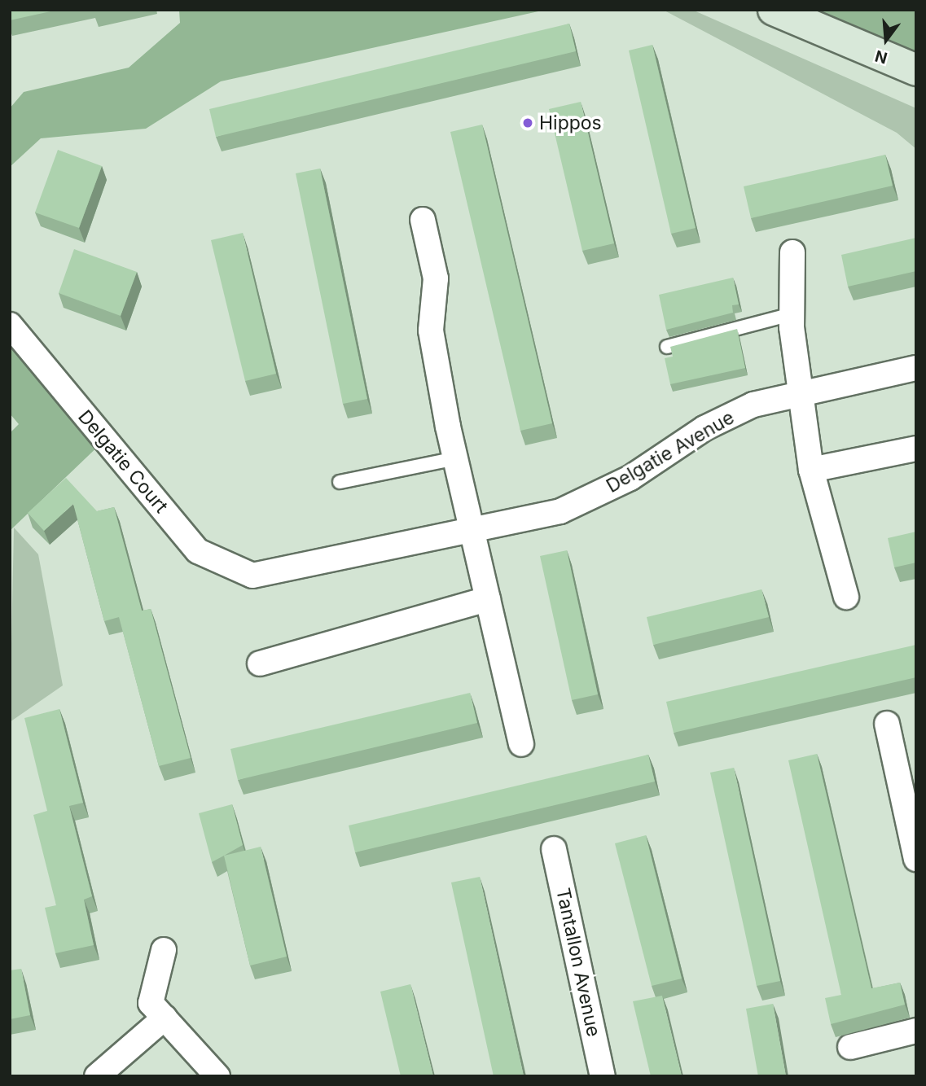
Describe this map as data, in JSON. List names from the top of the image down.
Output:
{
  "streets": {
    "street": ["Delgatie Avenue", "Delgatie Court", "Tantallon Avenue"]
  },
  "crossings": [
    ["Delgatie Avenue", "Delgatie Court"]
  ],
  "places": ["Hippos"],
  "north": "bottom"
}
